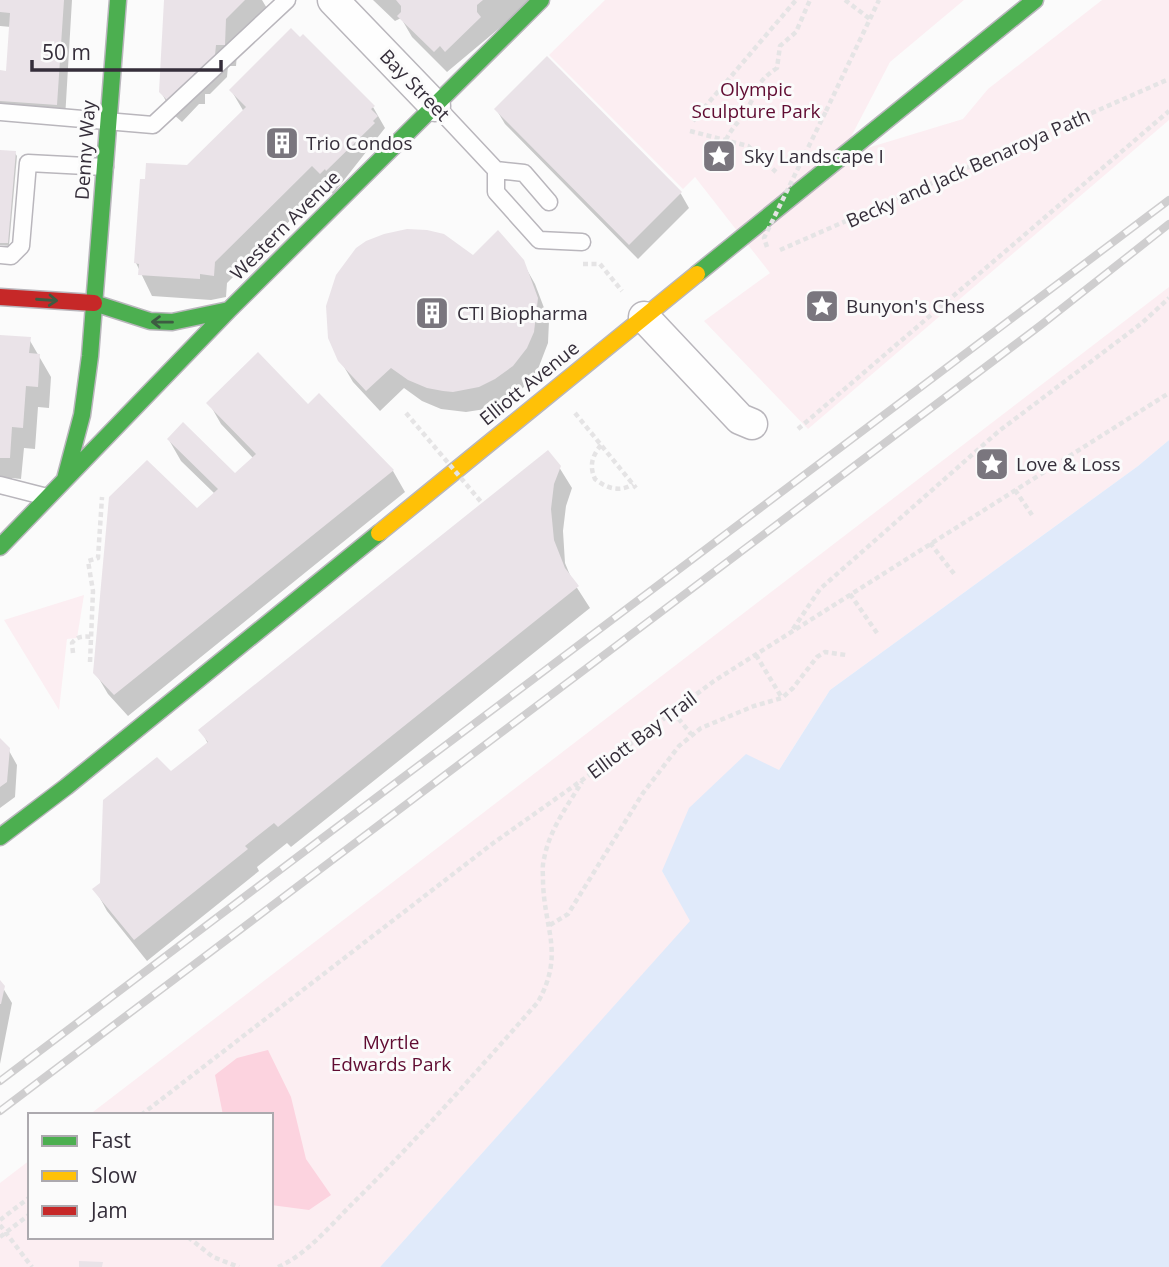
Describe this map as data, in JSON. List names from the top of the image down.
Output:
{
  "streets": {
    "main road": ["Denny Way", "Western Avenue", "Elliott Avenue"],
    "street": ["Bay Street"],
    "path": ["Becky and Jack Benaroya Path", "Elliott Bay Trail"]
  },
  "crossings": [
    ["Bay Street", "Western Avenue"],
    ["Denny Way", "Western Avenue"]
  ],
  "parks": ["Olympic Sculpture Park", "Myrtle Edwards Park"],
  "places": {
    "building": ["Trio Condos", "CTI Biopharma"],
    "place": ["Sky Landscape I", "Bunyon's Chess", "Love & Loss"]
  },
  "legend": ["Fast", "Slow", "Jam"],
  "scale_bar": "50 m"
}
